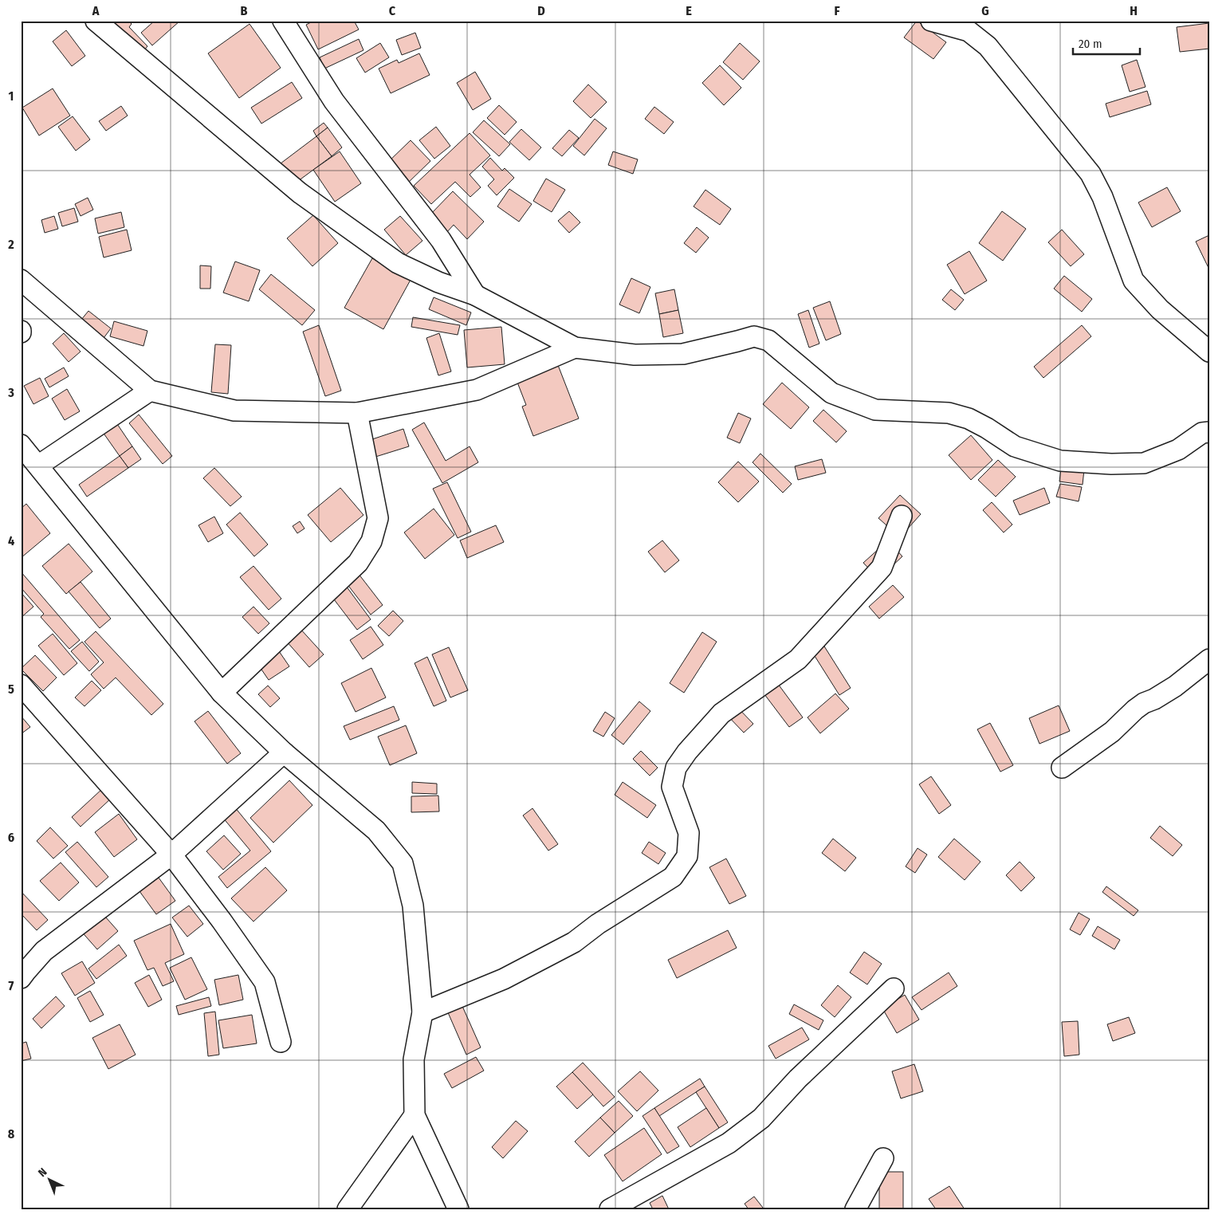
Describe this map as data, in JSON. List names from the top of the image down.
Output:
{
  "scale_bar": "20 m",
  "north": "top left",
  "grid": {
    "columns": [
      "A",
      "B",
      "C",
      "D",
      "E",
      "F",
      "G",
      "H"
    ],
    "rows": [
      "1",
      "2",
      "3",
      "4",
      "5",
      "6",
      "7",
      "8"
    ]
  }
}
